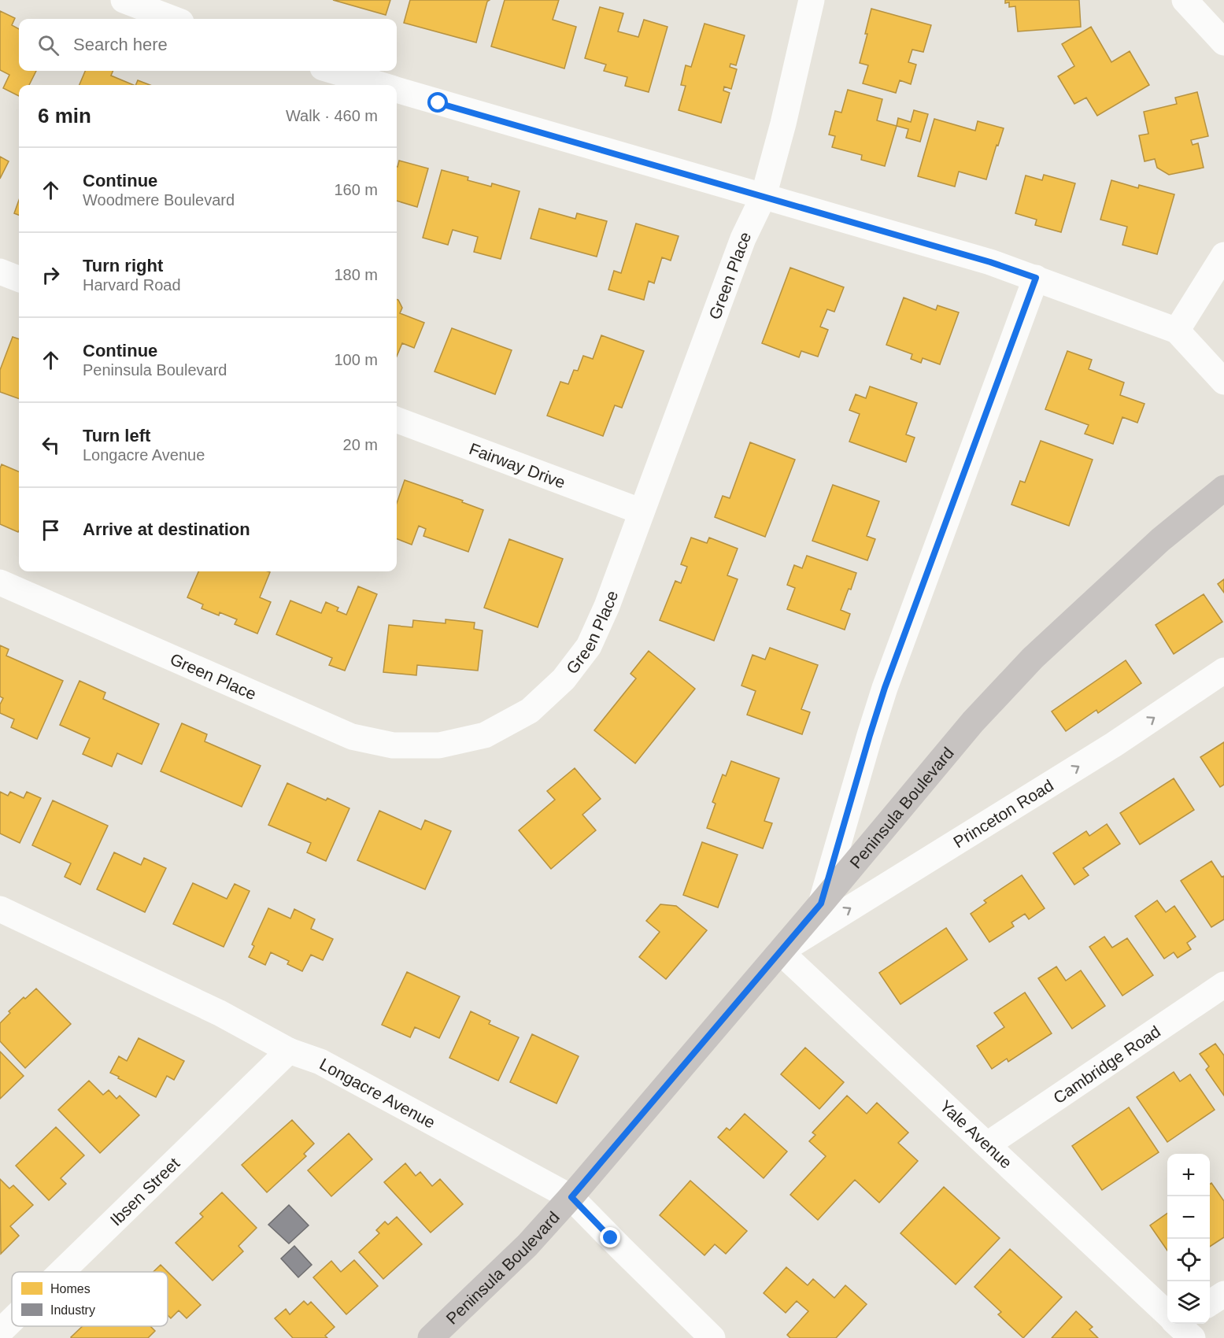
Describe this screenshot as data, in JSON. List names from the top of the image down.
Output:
{
  "streets": {
    "main road": ["Peninsula Boulevard"],
    "street": [
      "Green Place",
      "Fairway Drive",
      "Princeton Road",
      "Cambridge Road",
      "Longacre Avenue",
      "Yale Avenue",
      "Ibsen Street"
    ]
  },
  "crossings": [
    ["Green Place", "Fairway Drive"],
    ["Peninsula Boulevard", "Princeton Road"],
    ["Peninsula Boulevard", "Longacre Avenue"],
    ["Peninsula Boulevard", "Yale Avenue"],
    ["Princeton Road", "Yale Avenue"],
    ["Cambridge Road", "Yale Avenue"],
    ["Longacre Avenue", "Ibsen Street"]
  ],
  "one_way": ["Princeton Road"],
  "legend": ["Homes", "Industry"],
  "page": {
    "search": "Search here",
    "heading": ["6 min", "Walk · 460 m"],
    "list": [
      ["Continue", "Woodmere Boulevard", "160 m"],
      ["Turn right", "Harvard Road", "180 m"],
      ["Continue", "Peninsula Boulevard", "100 m"],
      ["Turn left", "Longacre Avenue", "20 m"],
      "Arrive at destination"
    ],
    "map_buttons": ["+", "−"]
  }
}
